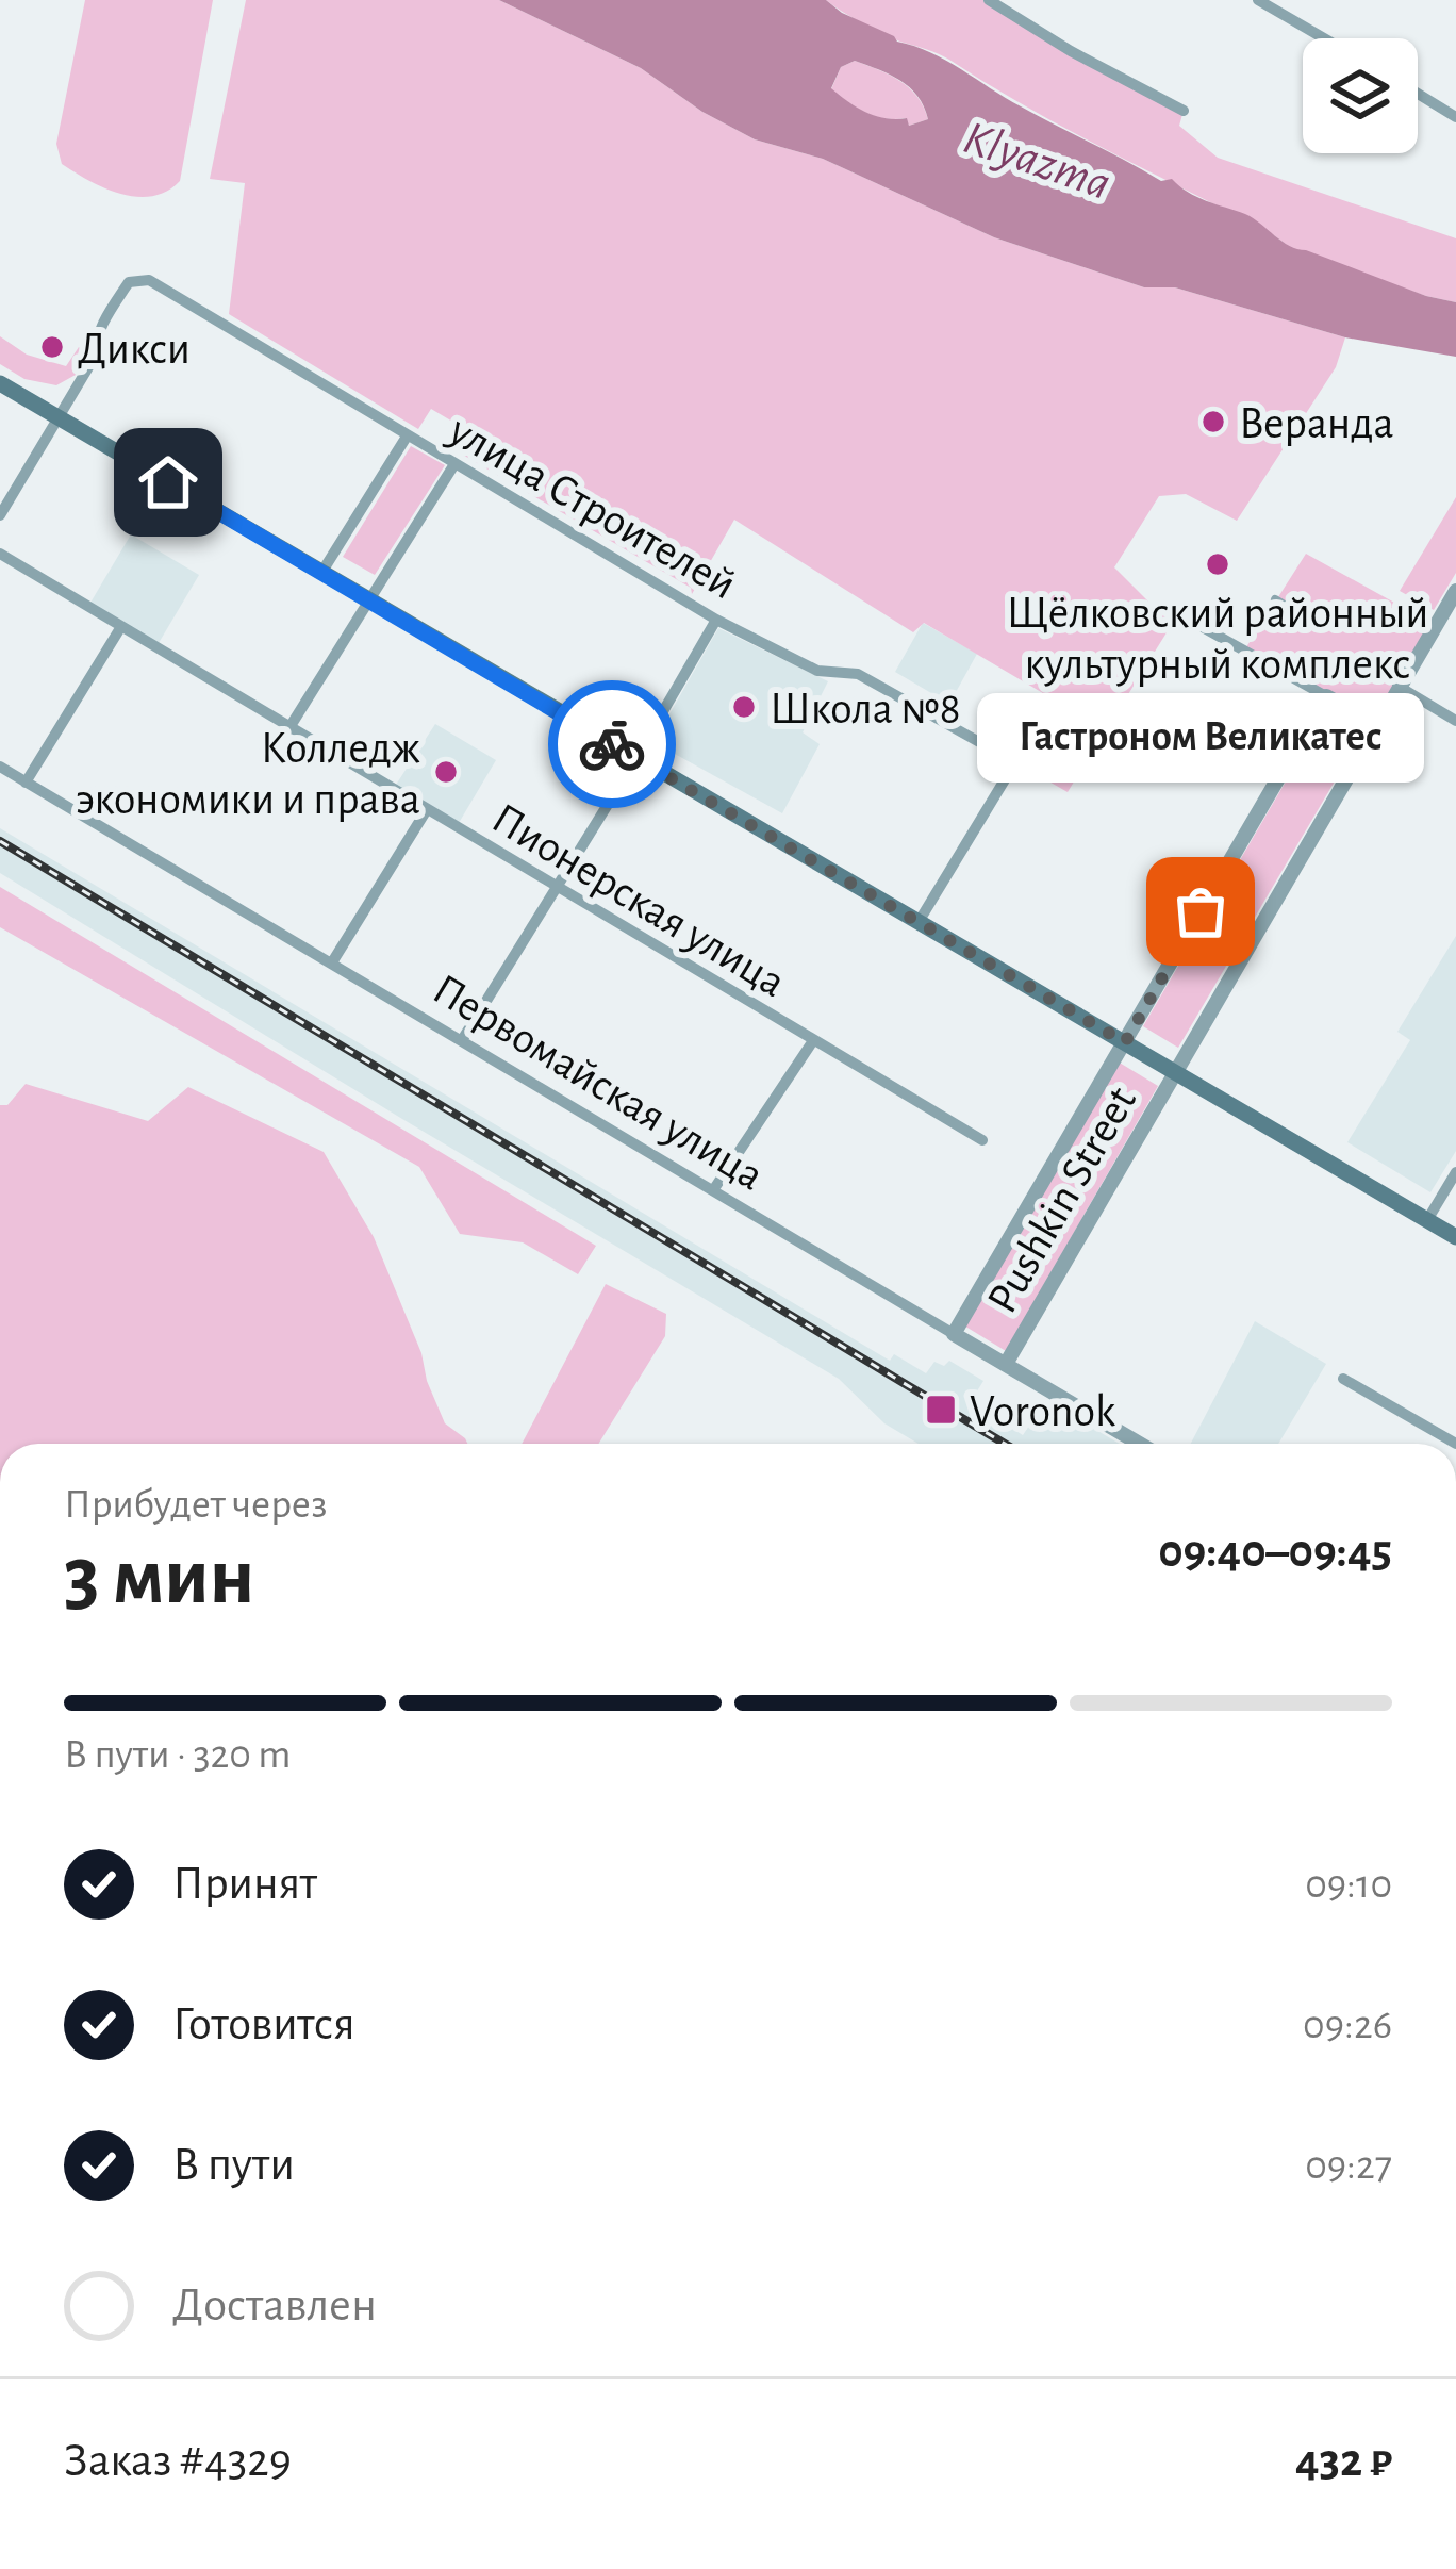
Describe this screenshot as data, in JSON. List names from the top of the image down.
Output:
{
  "streets": {
    "street": [
      "улица Строителей",
      "Пионерская улица",
      "Первомайская улица",
      "Pushkin Street"
    ]
  },
  "crossings": [
    ["Первомайская улица", "Pushkin Street"]
  ],
  "water": ["Klyazma"],
  "places": {
    "other": [
      "Дикси",
      "Веранда",
      "Щёлковский районный культурный комплекс",
      "Школа №8",
      "Колледж экономики и права",
      "Гастроном Великатес"
    ],
    "transit": ["Voronok"]
  },
  "page": {
    "bubble": "Гастроном Великатес",
    "heading": ["3 мин", "Прибудет через", "09:40–09:45"],
    "panel": ["Заказ #4329", "432 ₽"],
    "bar": "В пути · 320 m",
    "list": [
      ["Принят", "09:10"],
      ["Готовится", "09:26"],
      ["В пути", "09:27"],
      "Доставлен"
    ]
  }
}
